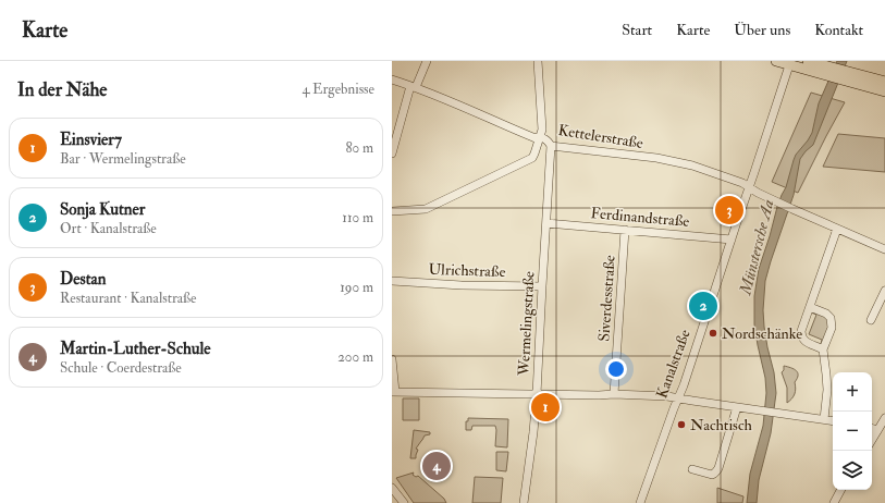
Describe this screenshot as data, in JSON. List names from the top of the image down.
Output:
{
  "streets": {
    "street": [
      "Kettelerstraße",
      "Ferdinandstraße",
      "Ulrichstraße",
      "Siverdesstraße",
      "Wermelingstraße",
      "Kanalstraße"
    ]
  },
  "crossings": [
    ["Kettelerstraße", "Wermelingstraße"],
    ["Kettelerstraße", "Kanalstraße"],
    ["Ferdinandstraße", "Siverdesstraße"],
    ["Ferdinandstraße", "Wermelingstraße"],
    ["Ferdinandstraße", "Kanalstraße"],
    ["Ulrichstraße", "Wermelingstraße"]
  ],
  "water": ["Münstersche Aa"],
  "places": ["Nordschänke", "Nachtisch"],
  "page": {
    "header": "Karte",
    "nav": [
      "Start",
      "Karte",
      "Über uns",
      "Kontakt"
    ],
    "heading": ["In der Nähe", "4 Ergebnisse"],
    "list": [
      {
        "mark": "1",
        "name": "Einsvier7",
        "note": "Bar · Wermelingstraße",
        "value": "80 m"
      },
      {
        "mark": "2",
        "name": "Sonja Kutner",
        "note": "Ort · Kanalstraße",
        "value": "110 m"
      },
      {
        "mark": "3",
        "name": "Destan",
        "note": "Restaurant · Kanalstraße",
        "value": "190 m"
      },
      {
        "mark": "4",
        "name": "Martin-Luther-Schule",
        "note": "Schule · Coerdestraße",
        "value": "200 m"
      }
    ],
    "pins": [
      "3",
      "2",
      "1",
      "4"
    ],
    "map_buttons": ["+", "−"]
  }
}
